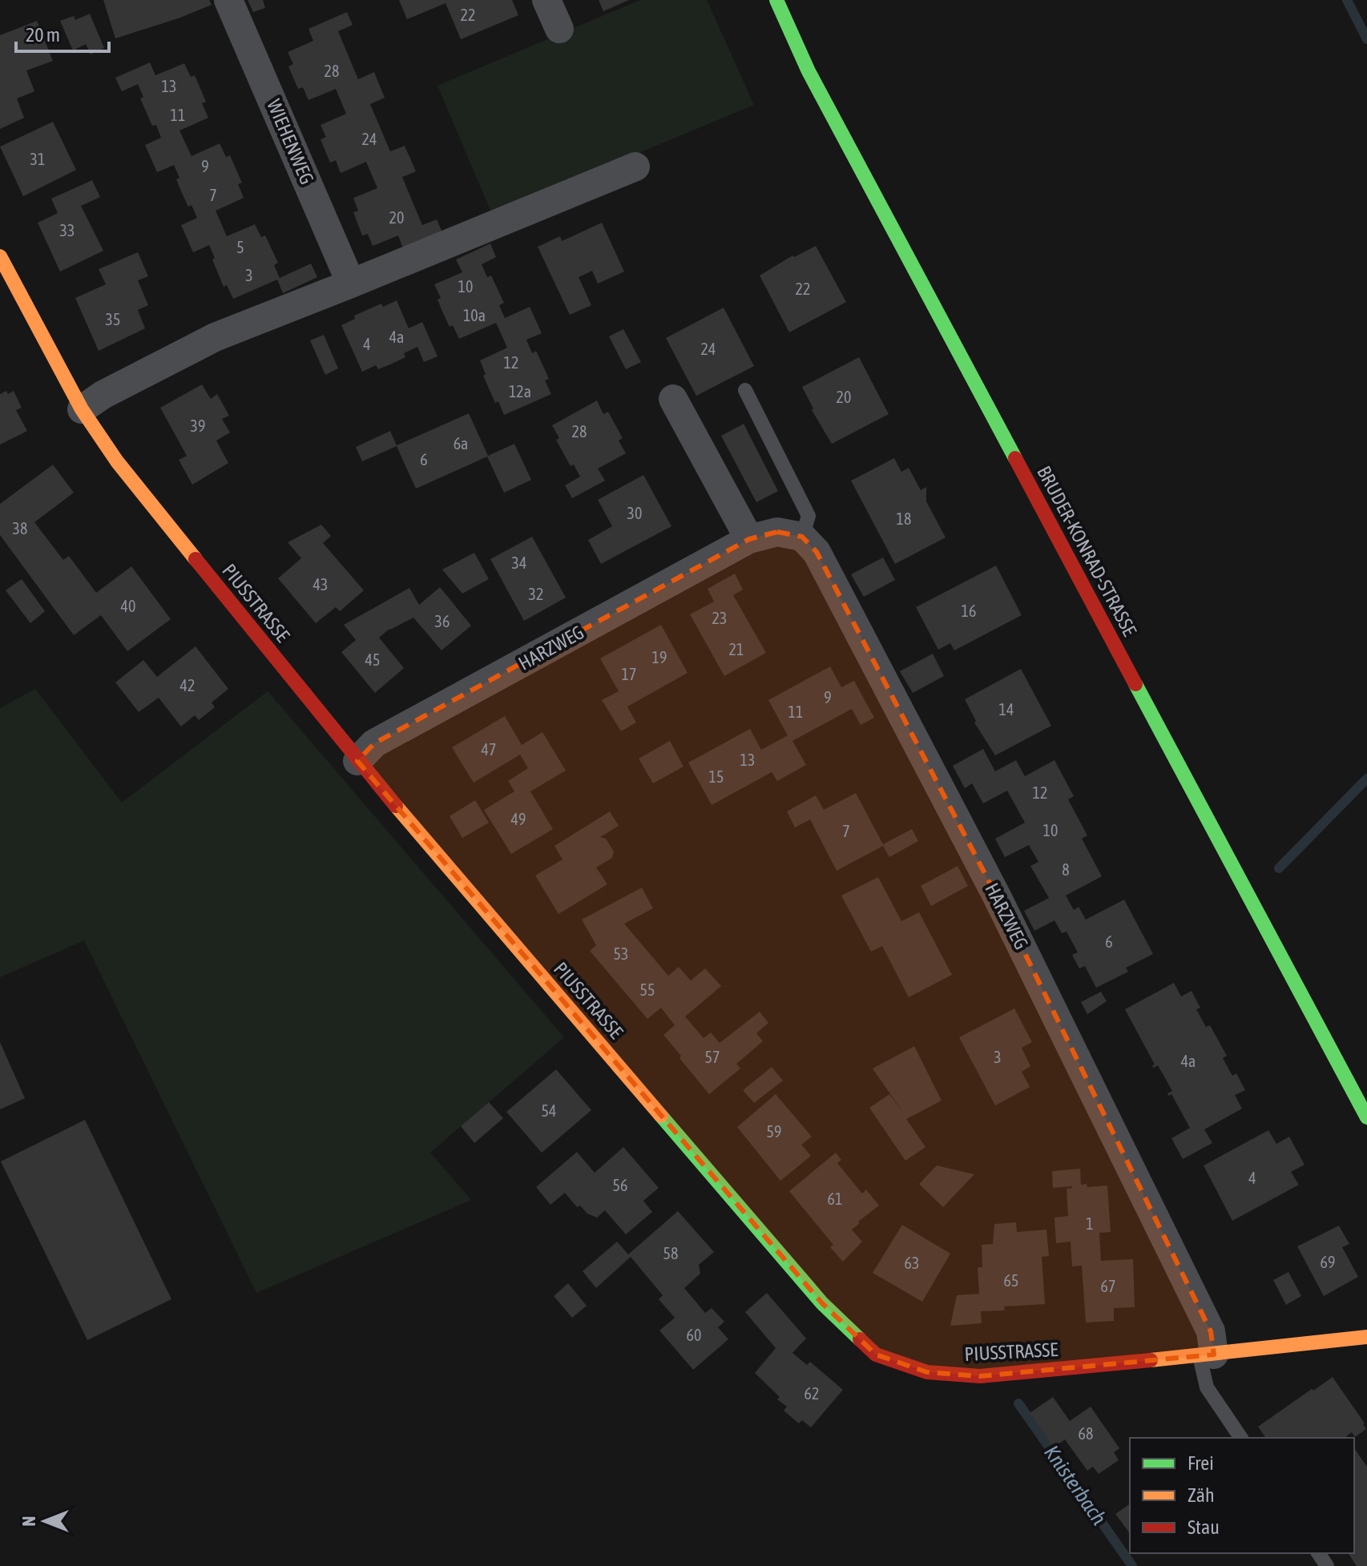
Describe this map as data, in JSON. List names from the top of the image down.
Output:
{
  "streets": {
    "street": [
      "WIEHENWEG",
      "BRUDER-KONRAD-STRASSE",
      "PIUSSTRASSE",
      "HARZWEG"
    ]
  },
  "crossings": [
    ["PIUSSTRASSE", "HARZWEG"]
  ],
  "water": ["Knisterbach"],
  "house_numbers": [
    "22",
    "28",
    "13",
    "11",
    "24",
    "31",
    "9",
    "7",
    "20",
    "33",
    "5",
    "3",
    "10",
    "22",
    "10a",
    "35",
    "4a",
    "4",
    "24",
    "12",
    "12a",
    "20",
    "39",
    "28",
    "6a",
    "6",
    "30",
    "18",
    "38",
    "34",
    "43",
    "32",
    "40",
    "16",
    "23",
    "36",
    "21",
    "19",
    "45",
    "17",
    "42",
    "9",
    "14",
    "11",
    "47",
    "13",
    "15",
    "12",
    "49",
    "10",
    "7",
    "8",
    "6",
    "53",
    "55",
    "57",
    "3",
    "4a",
    "54",
    "59",
    "4",
    "56",
    "61",
    "1",
    "58",
    "69",
    "63",
    "65",
    "67",
    "60",
    "62",
    "68"
  ],
  "legend": ["Frei", "Zäh", "Stau"],
  "scale_bar": "20 m",
  "north": "left"
}
